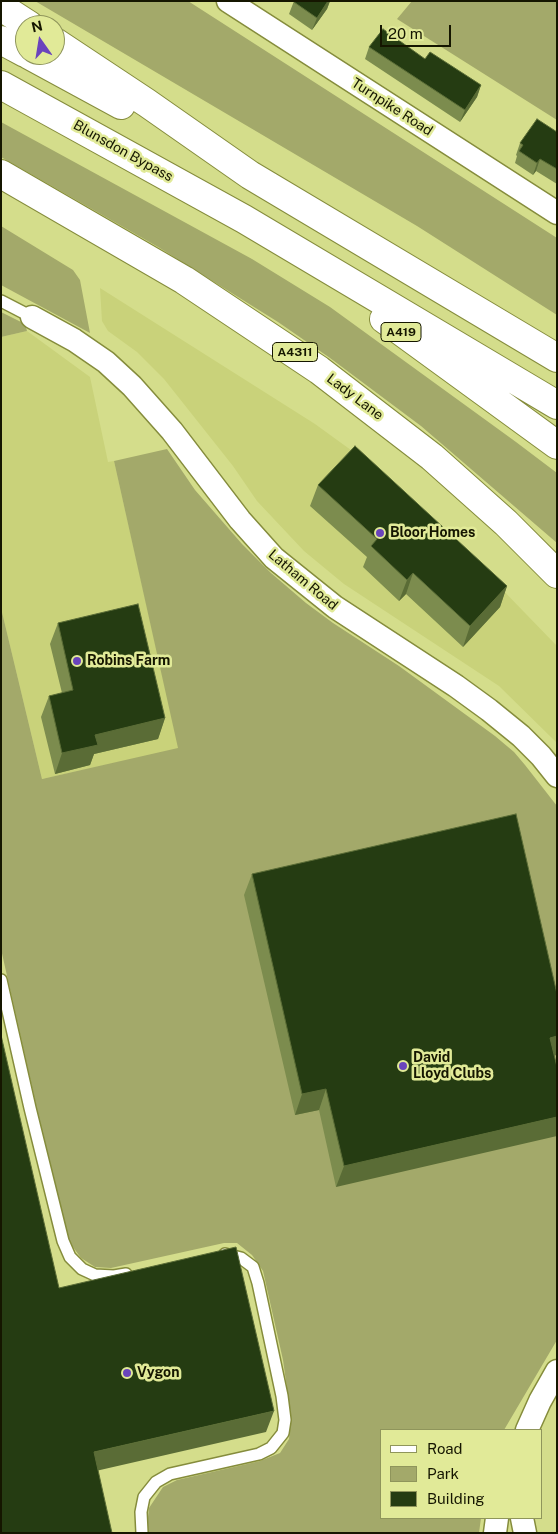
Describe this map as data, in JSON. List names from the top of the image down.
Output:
{
  "streets": {
    "main road": [
      "Blunsdon Bypass",
      "A419",
      "A4311",
      "Lady Lane"
    ],
    "street": ["Turnpike Road", "Latham Road"]
  },
  "crossings": [
    ["Blunsdon Bypass", "A419"]
  ],
  "places": [
    "Bloor Homes",
    "Robins Farm",
    "David Lloyd Clubs",
    "Vygon"
  ],
  "legend": ["Road", "Park", "Building"],
  "scale_bar": "20 m",
  "north": "top"
}
